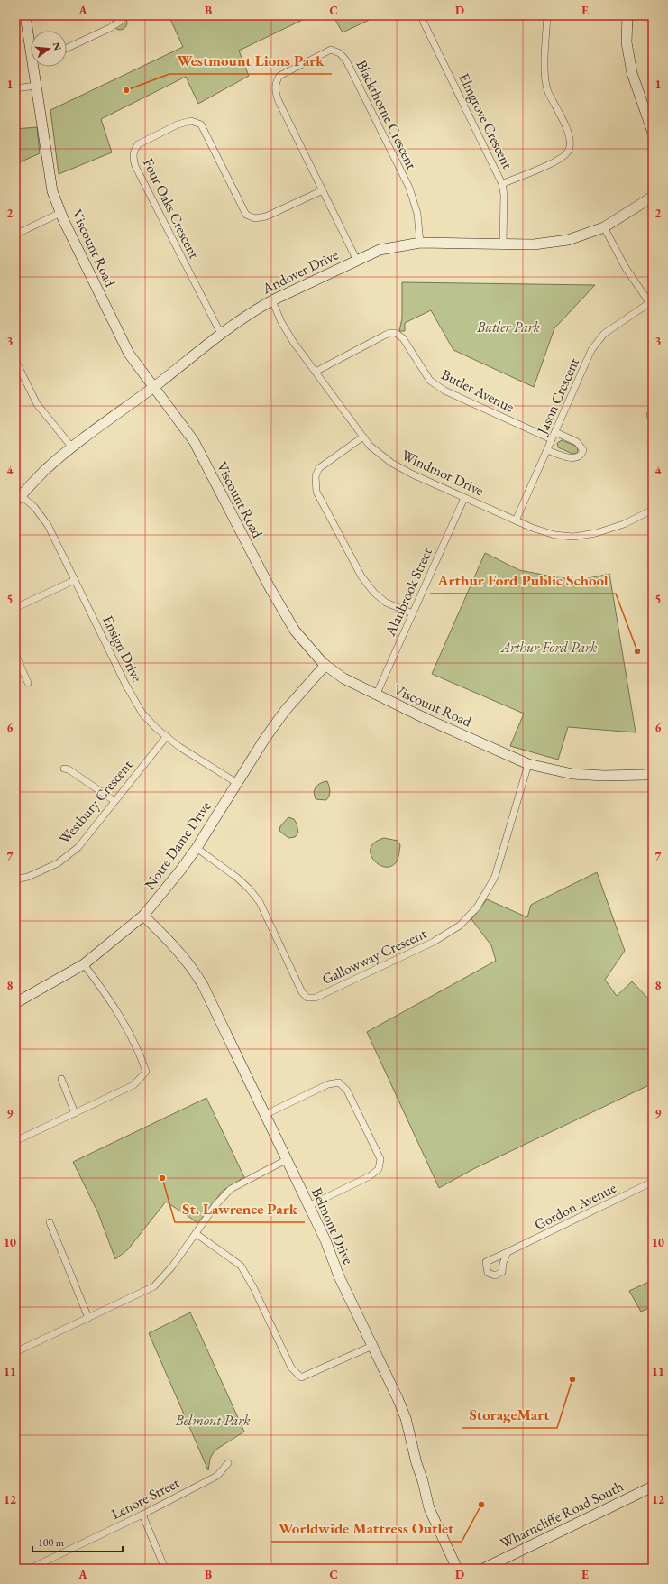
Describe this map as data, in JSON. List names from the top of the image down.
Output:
{
  "streets": {
    "street": [
      "Blackthorne Crescent",
      "Elmgrove Crescent",
      "Four Oaks Crescent",
      "Viscount Road",
      "Andover Drive",
      "Butler Avenue",
      "Jason Crescent",
      "Windmor Drive",
      "Alanbrook Street",
      "Ensign Drive",
      "Westbury Crescent",
      "Notre Dame Drive",
      "Gallowway Crescent",
      "Gordon Avenue",
      "Belmont Drive",
      "Lenore Street",
      "Wharncliffe Road South"
    ]
  },
  "crossings": [
    ["Blackthorne Crescent", "Four Oaks Crescent"],
    ["Blackthorne Crescent", "Andover Drive"],
    ["Elmgrove Crescent", "Andover Drive"],
    ["Four Oaks Crescent", "Andover Drive"],
    ["Viscount Road", "Andover Drive"],
    ["Viscount Road", "Alanbrook Street"],
    ["Viscount Road", "Notre Dame Drive"],
    ["Viscount Road", "Gallowway Crescent"],
    ["Andover Drive", "Windmor Drive"],
    ["Andover Drive", "Ensign Drive"],
    ["Butler Avenue", "Jason Crescent"],
    ["Butler Avenue", "Windmor Drive"],
    ["Jason Crescent", "Windmor Drive"],
    ["Windmor Drive", "Alanbrook Street"],
    ["Ensign Drive", "Westbury Crescent"],
    ["Ensign Drive", "Notre Dame Drive"],
    ["Notre Dame Drive", "Gallowway Crescent"],
    ["Notre Dame Drive", "Belmont Drive"]
  ],
  "parks": ["Butler Park", "Arthur Ford Park", "Belmont Park"],
  "places": [
    "Westmount Lions Park",
    "Arthur Ford Public School",
    "St. Lawrence Park",
    "StorageMart",
    "Worldwide Mattress Outlet"
  ],
  "scale_bar": "100 m",
  "north": "right",
  "grid": {
    "columns": [
      "A",
      "B",
      "C",
      "D",
      "E"
    ],
    "rows": [
      "1",
      "2",
      "3",
      "4",
      "5",
      "6",
      "7",
      "8",
      "9",
      "10",
      "11",
      "12"
    ]
  }
}
